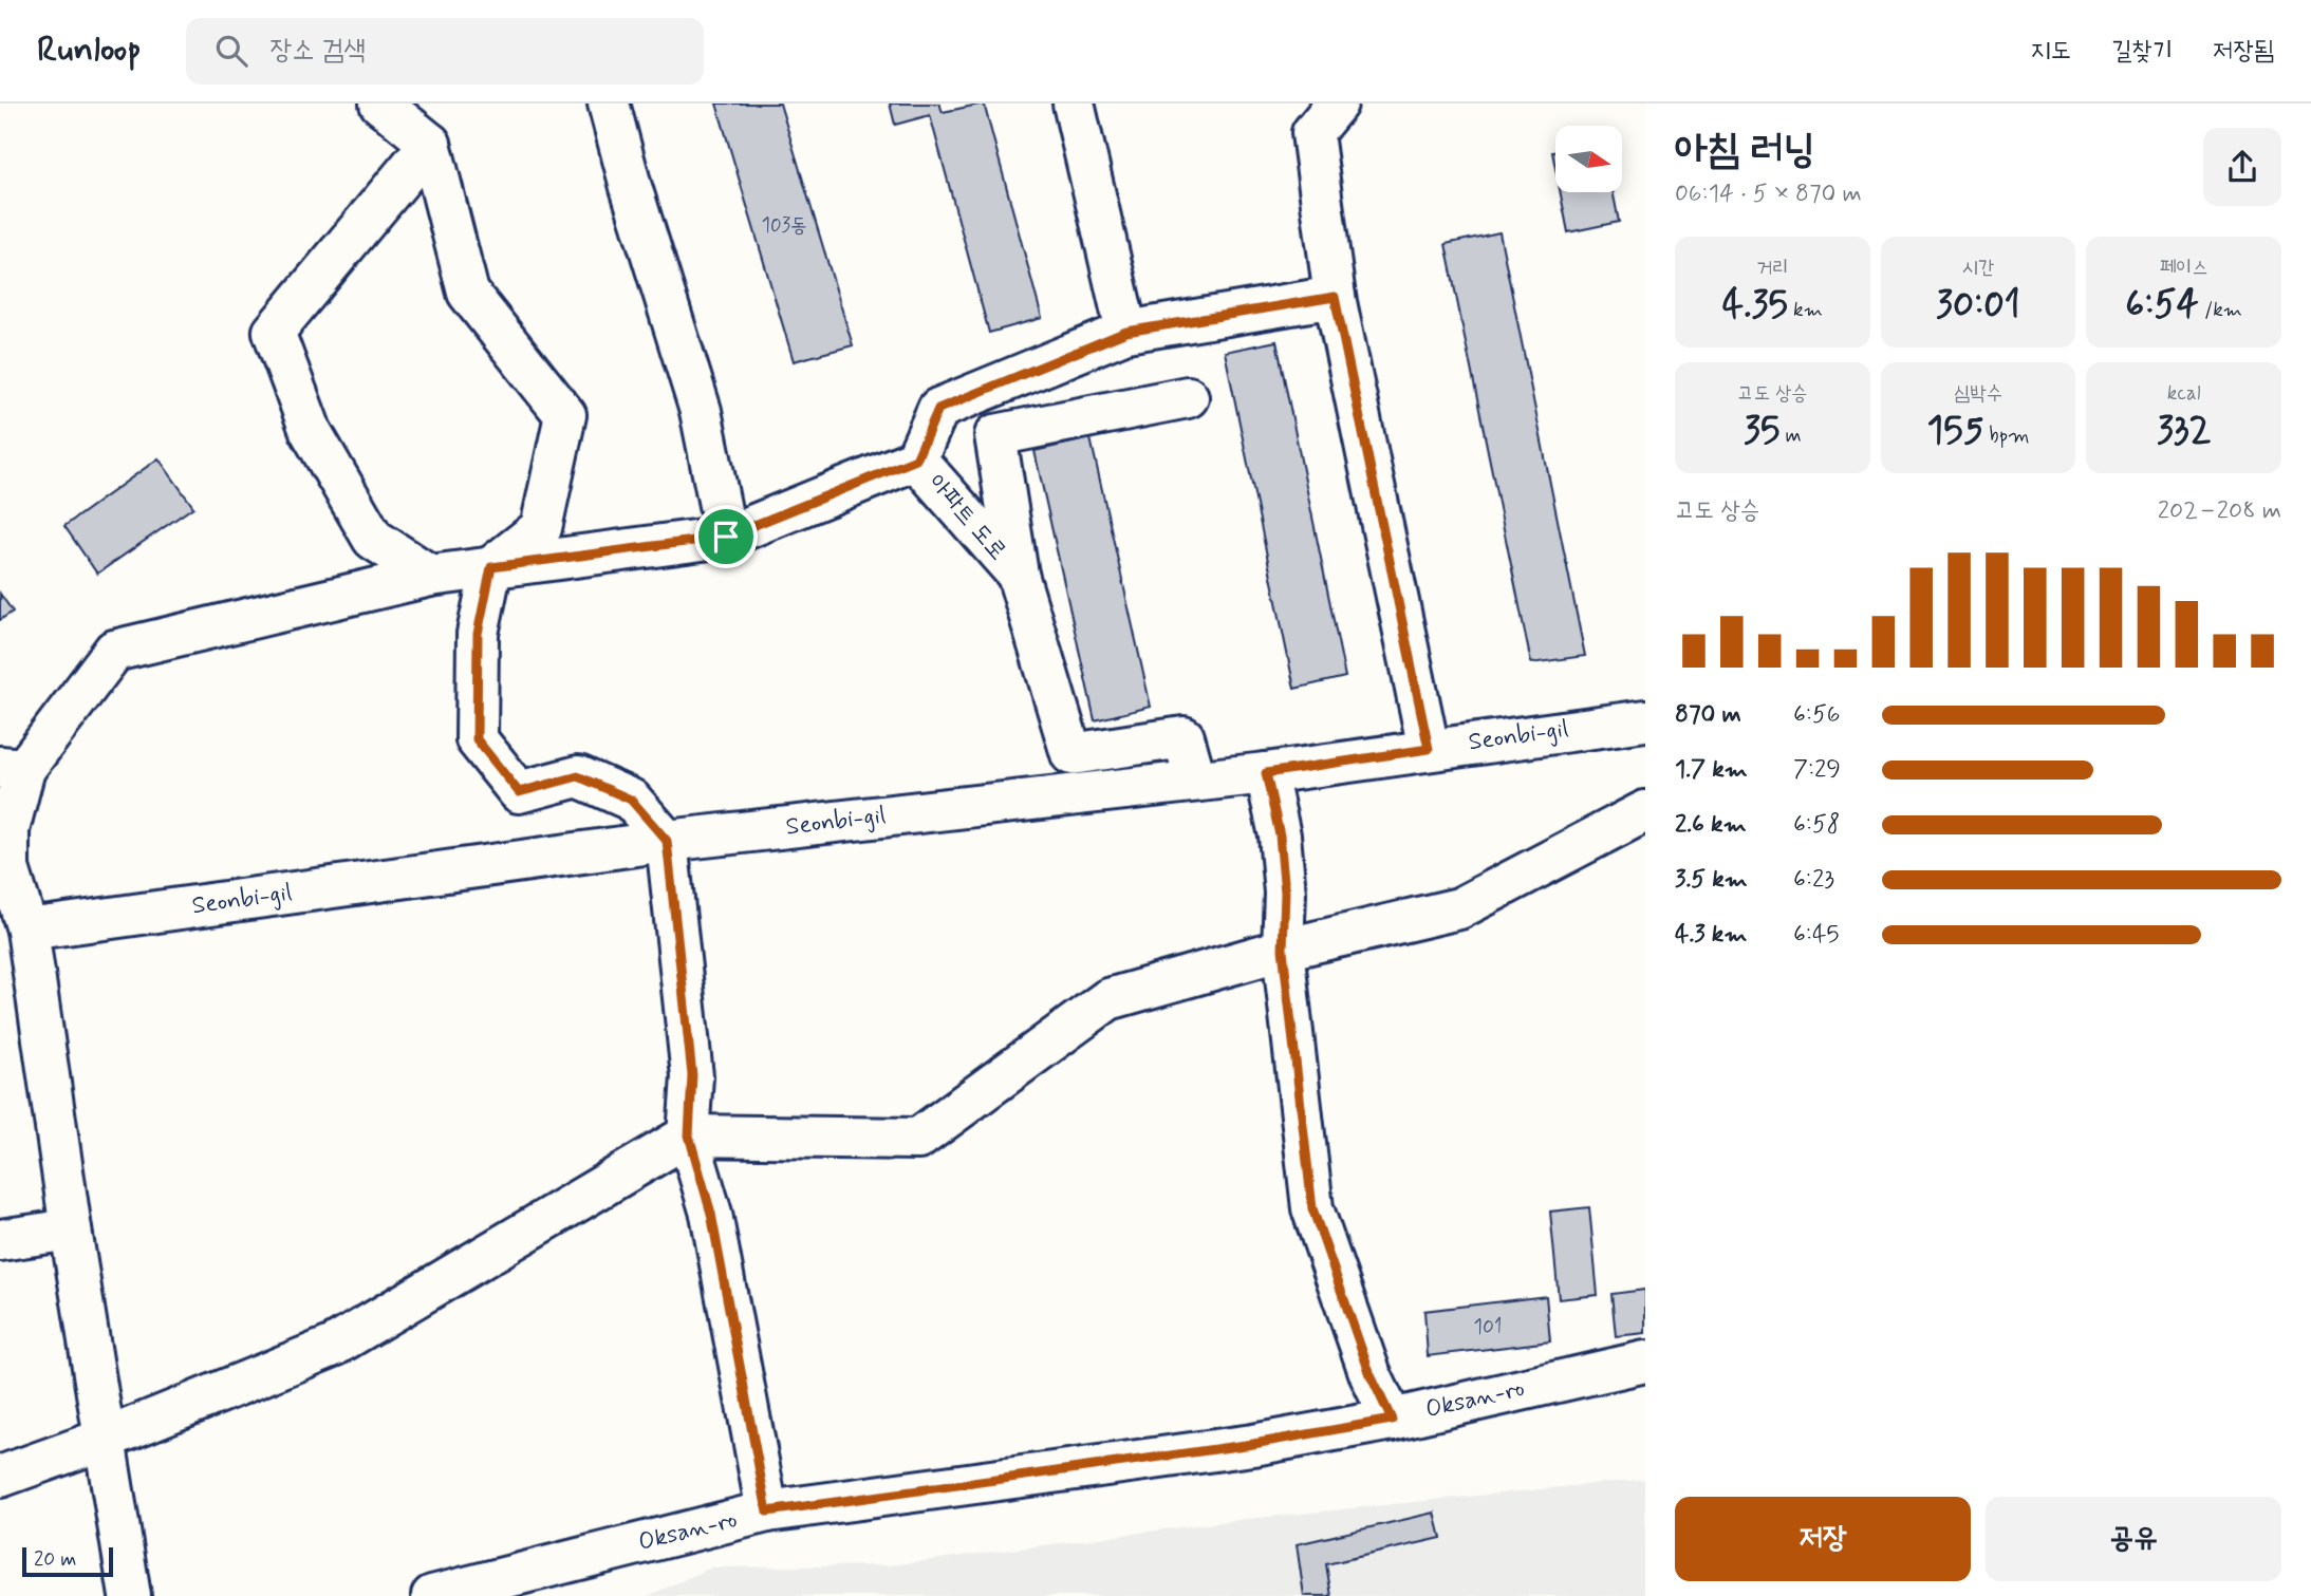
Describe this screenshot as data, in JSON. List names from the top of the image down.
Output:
{
  "streets": {
    "street": ["아파트 도로", "Seonbi-gil", "Oksan-ro"]
  },
  "house_numbers": ["103동", "101"],
  "scale_bar": "20 m",
  "north": "right",
  "page": {
    "header": "Runloop",
    "search": "장소 검색",
    "nav": ["지도", "길찾기", "저장됨"],
    "heading": ["아침 러닝", "06:14 · 5 × 870 m"],
    "stats": [
      ["거리", "4.35 km"],
      ["시간", "30:01"],
      ["페이스", "6:54 /km"],
      ["고도 상승", "35 m"],
      ["심박수", "155 bpm"],
      ["kcal", "332"]
    ],
    "chart": ["고도 상승", "202–208 m"],
    "list": [
      {
        "name": "870 m",
        "note": "6:56"
      },
      {
        "name": "1.7 km",
        "note": "7:29"
      },
      {
        "name": "2.6 km",
        "note": "6:58"
      },
      {
        "name": "3.5 km",
        "note": "6:23"
      },
      {
        "name": "4.3 km",
        "note": "6:45"
      }
    ],
    "buttons": ["저장", "공유"],
    "scale": "20 m"
  }
}
